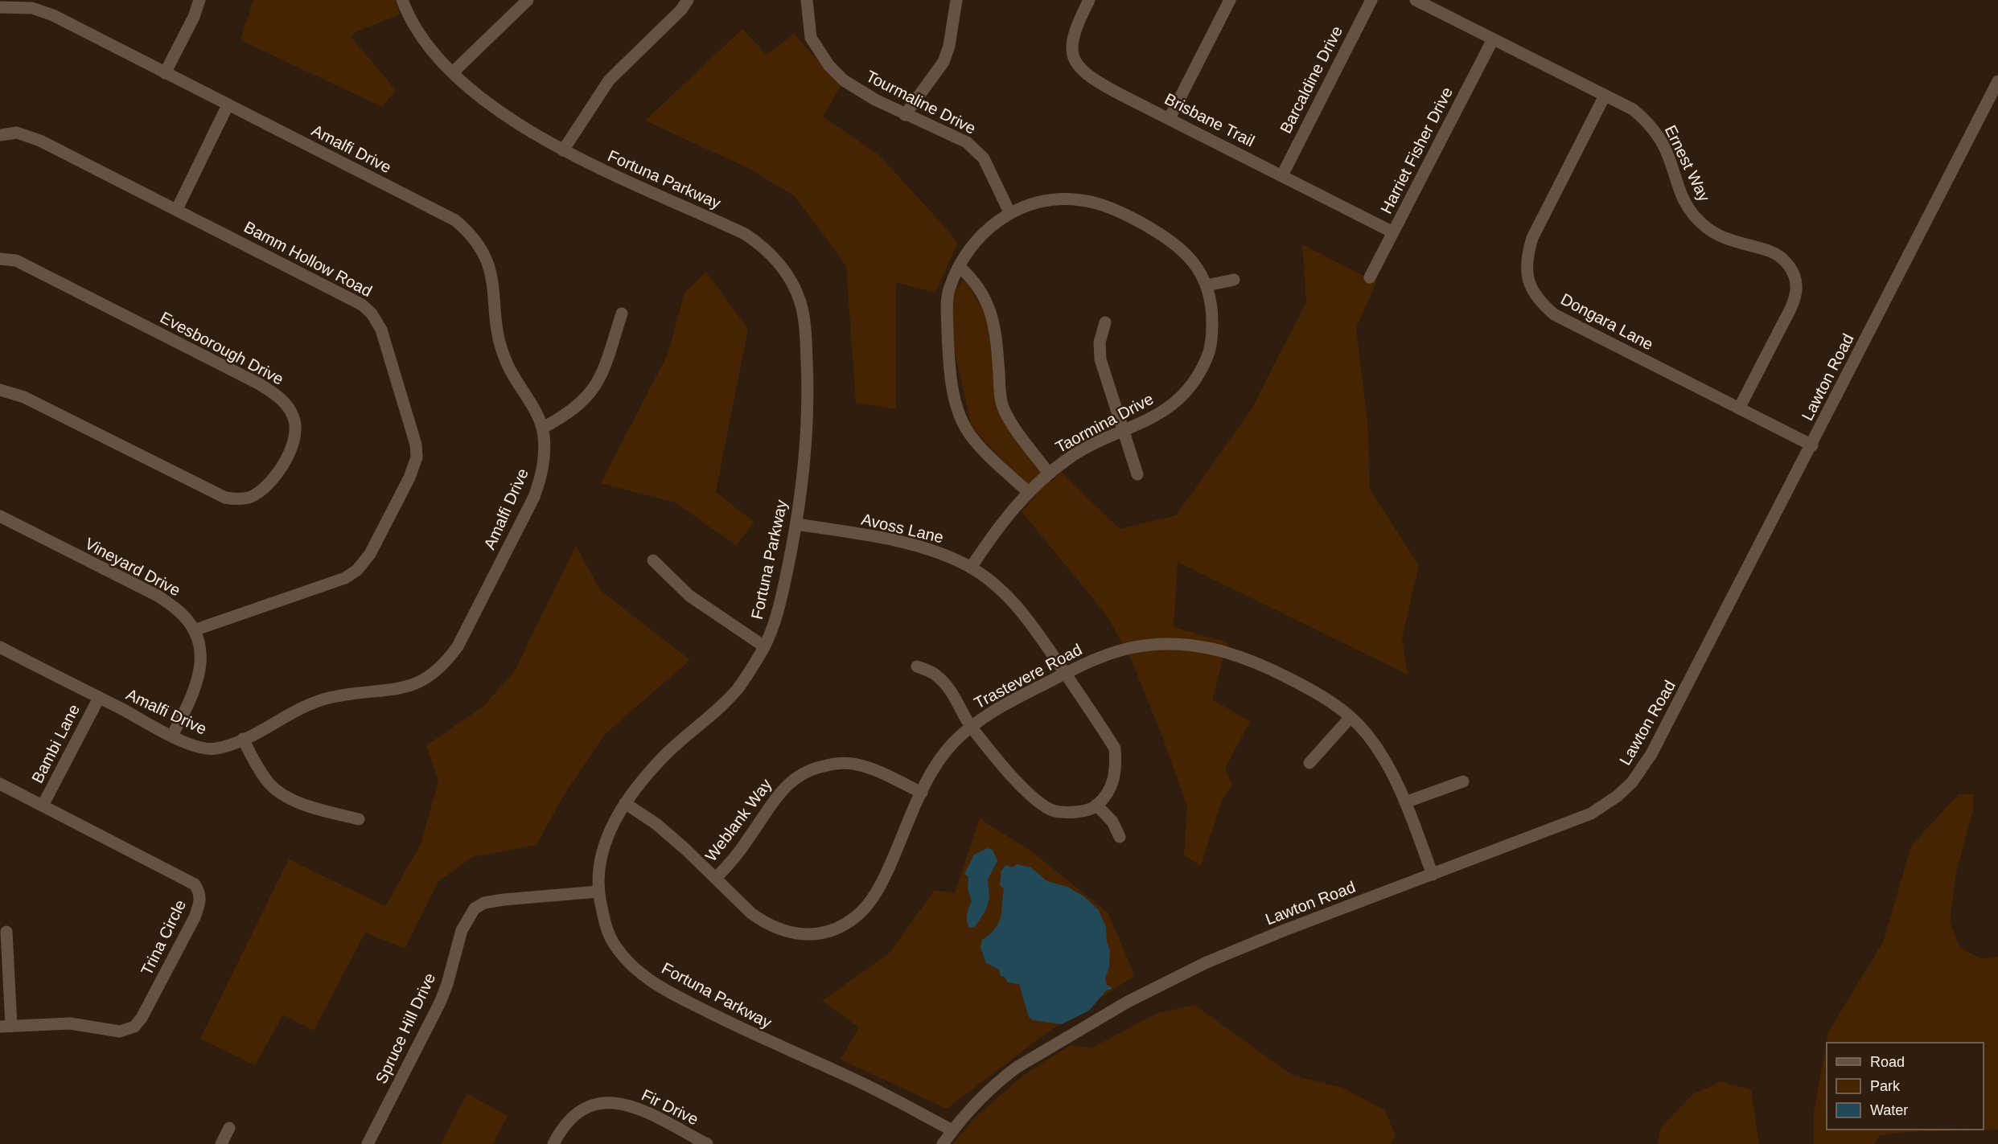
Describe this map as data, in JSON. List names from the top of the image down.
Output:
{
  "streets": {
    "street": [
      "Barcaldine Drive",
      "Tourmaline Drive",
      "Brisbane Trail",
      "Amalfi Drive",
      "Harriet Fisher Drive",
      "Ernest Way",
      "Fortuna Parkway",
      "Bamm Hollow Road",
      "Dongara Lane",
      "Evesborough Drive",
      "Lawton Road",
      "Taormina Drive",
      "Avoss Lane",
      "Vineyard Drive",
      "Trastevere Road",
      "Bambi Lane",
      "Weblank Way",
      "Trina Circle",
      "Spruce Hill Drive",
      "Fir Drive"
    ]
  },
  "crossings": [
    ["Barcaldine Drive", "Brisbane Trail"],
    ["Tourmaline Drive", "Taormina Drive"],
    ["Brisbane Trail", "Harriet Fisher Drive"],
    ["Amalfi Drive", "Vineyard Drive"],
    ["Amalfi Drive", "Bambi Lane"],
    ["Harriet Fisher Drive", "Ernest Way"],
    ["Ernest Way", "Dongara Lane"],
    ["Fortuna Parkway", "Lawton Road"],
    ["Fortuna Parkway", "Avoss Lane"],
    ["Fortuna Parkway", "Trastevere Road"],
    ["Fortuna Parkway", "Spruce Hill Drive"],
    ["Bamm Hollow Road", "Vineyard Drive"],
    ["Dongara Lane", "Lawton Road"],
    ["Lawton Road", "Trastevere Road"],
    ["Taormina Drive", "Avoss Lane"],
    ["Avoss Lane", "Trastevere Road"],
    ["Trastevere Road", "Weblank Way"],
    ["Bambi Lane", "Trina Circle"]
  ],
  "legend": ["Road", "Park", "Water"]
}
